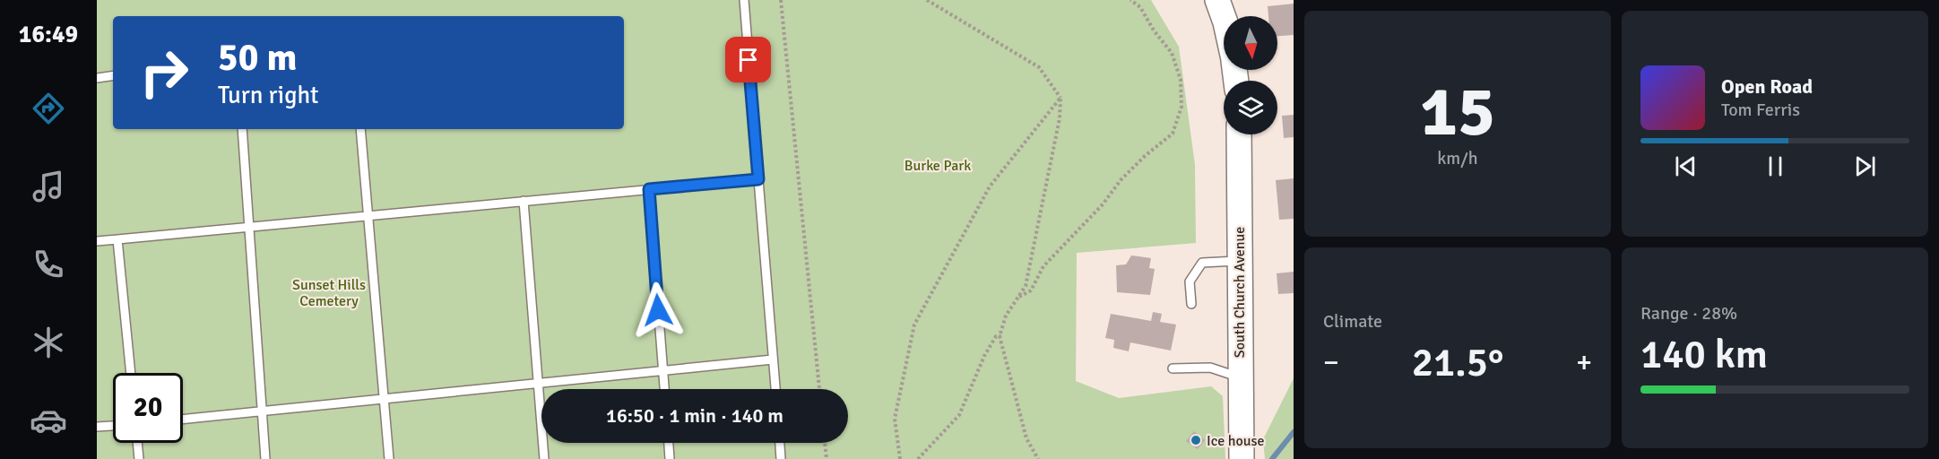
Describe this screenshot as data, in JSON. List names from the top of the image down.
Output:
{
  "streets": {
    "street": ["South Church Avenue"]
  },
  "parks": ["Burke Park", "Sunset Hills Cemetery"],
  "places": ["Ice house"],
  "north": "bottom",
  "page": {
    "tabs": "16:49",
    "tile": [
      ["15", "km/h"],
      "Climate",
      ["Range · 28%", "140 km"]
    ],
    "turn": ["50 m", "Turn right"],
    "song": ["Open Road", "Tom Ferris"],
    "heat": ["−", "21.5°", "+"],
    "limit": "20",
    "trip": "16:50 · 1 min · 140 m"
  }
}
